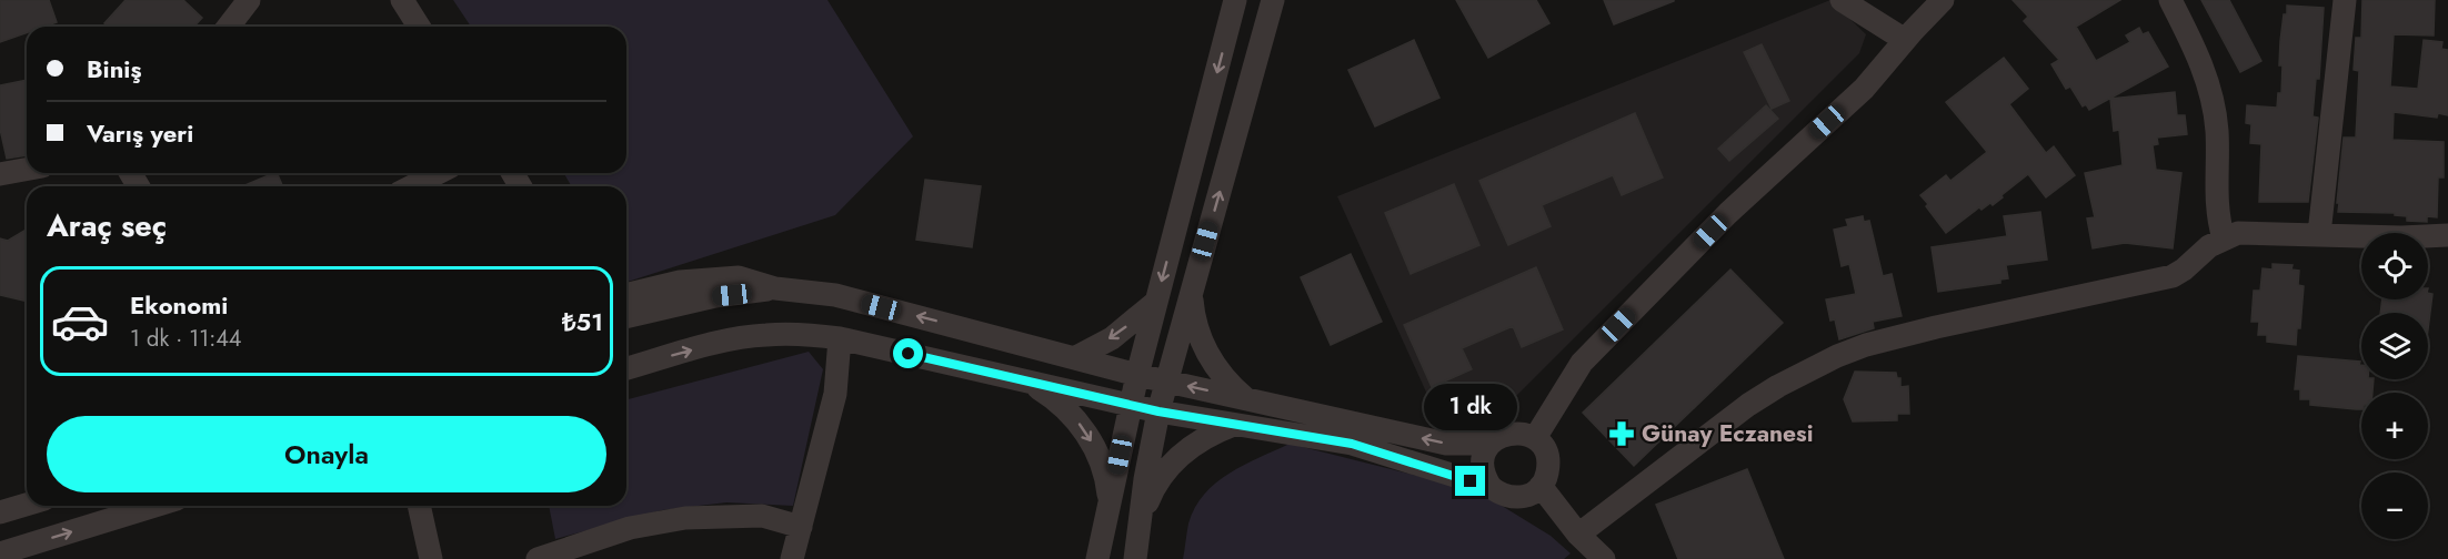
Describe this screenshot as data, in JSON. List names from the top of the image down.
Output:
{
  "places": {
    "pharmacy": ["Günay Eczanesi"]
  },
  "page": {
    "banner": ["Biniş", "Varış yeri"],
    "heading": "Araç seç",
    "map_buttons": ["+", "−"],
    "list": [
      {
        "name": "Ekonomi",
        "note": "1 dk · 11:44",
        "value": "₺51"
      }
    ],
    "bubble": "1 dk",
    "buttons": "Onayla"
  }
}
